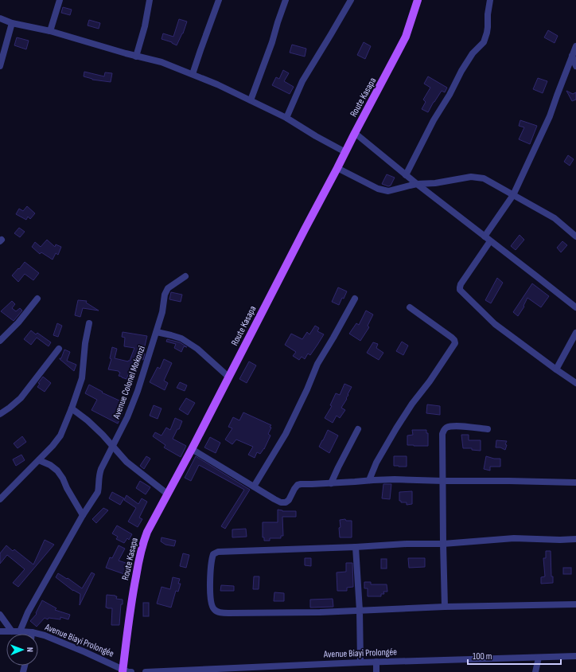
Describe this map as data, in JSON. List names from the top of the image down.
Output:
{
  "streets": {
    "main road": ["Route Kasapa"],
    "street": ["Avenue Colonel Mokonzi", "Avenue Biayi Prolongée"]
  },
  "crossings": [
    ["Route Kasapa", "Avenue Biayi Prolongée"],
    ["Avenue Colonel Mokonzi", "Avenue Biayi Prolongée"]
  ],
  "scale_bar": "100 m",
  "north": "right"
}
